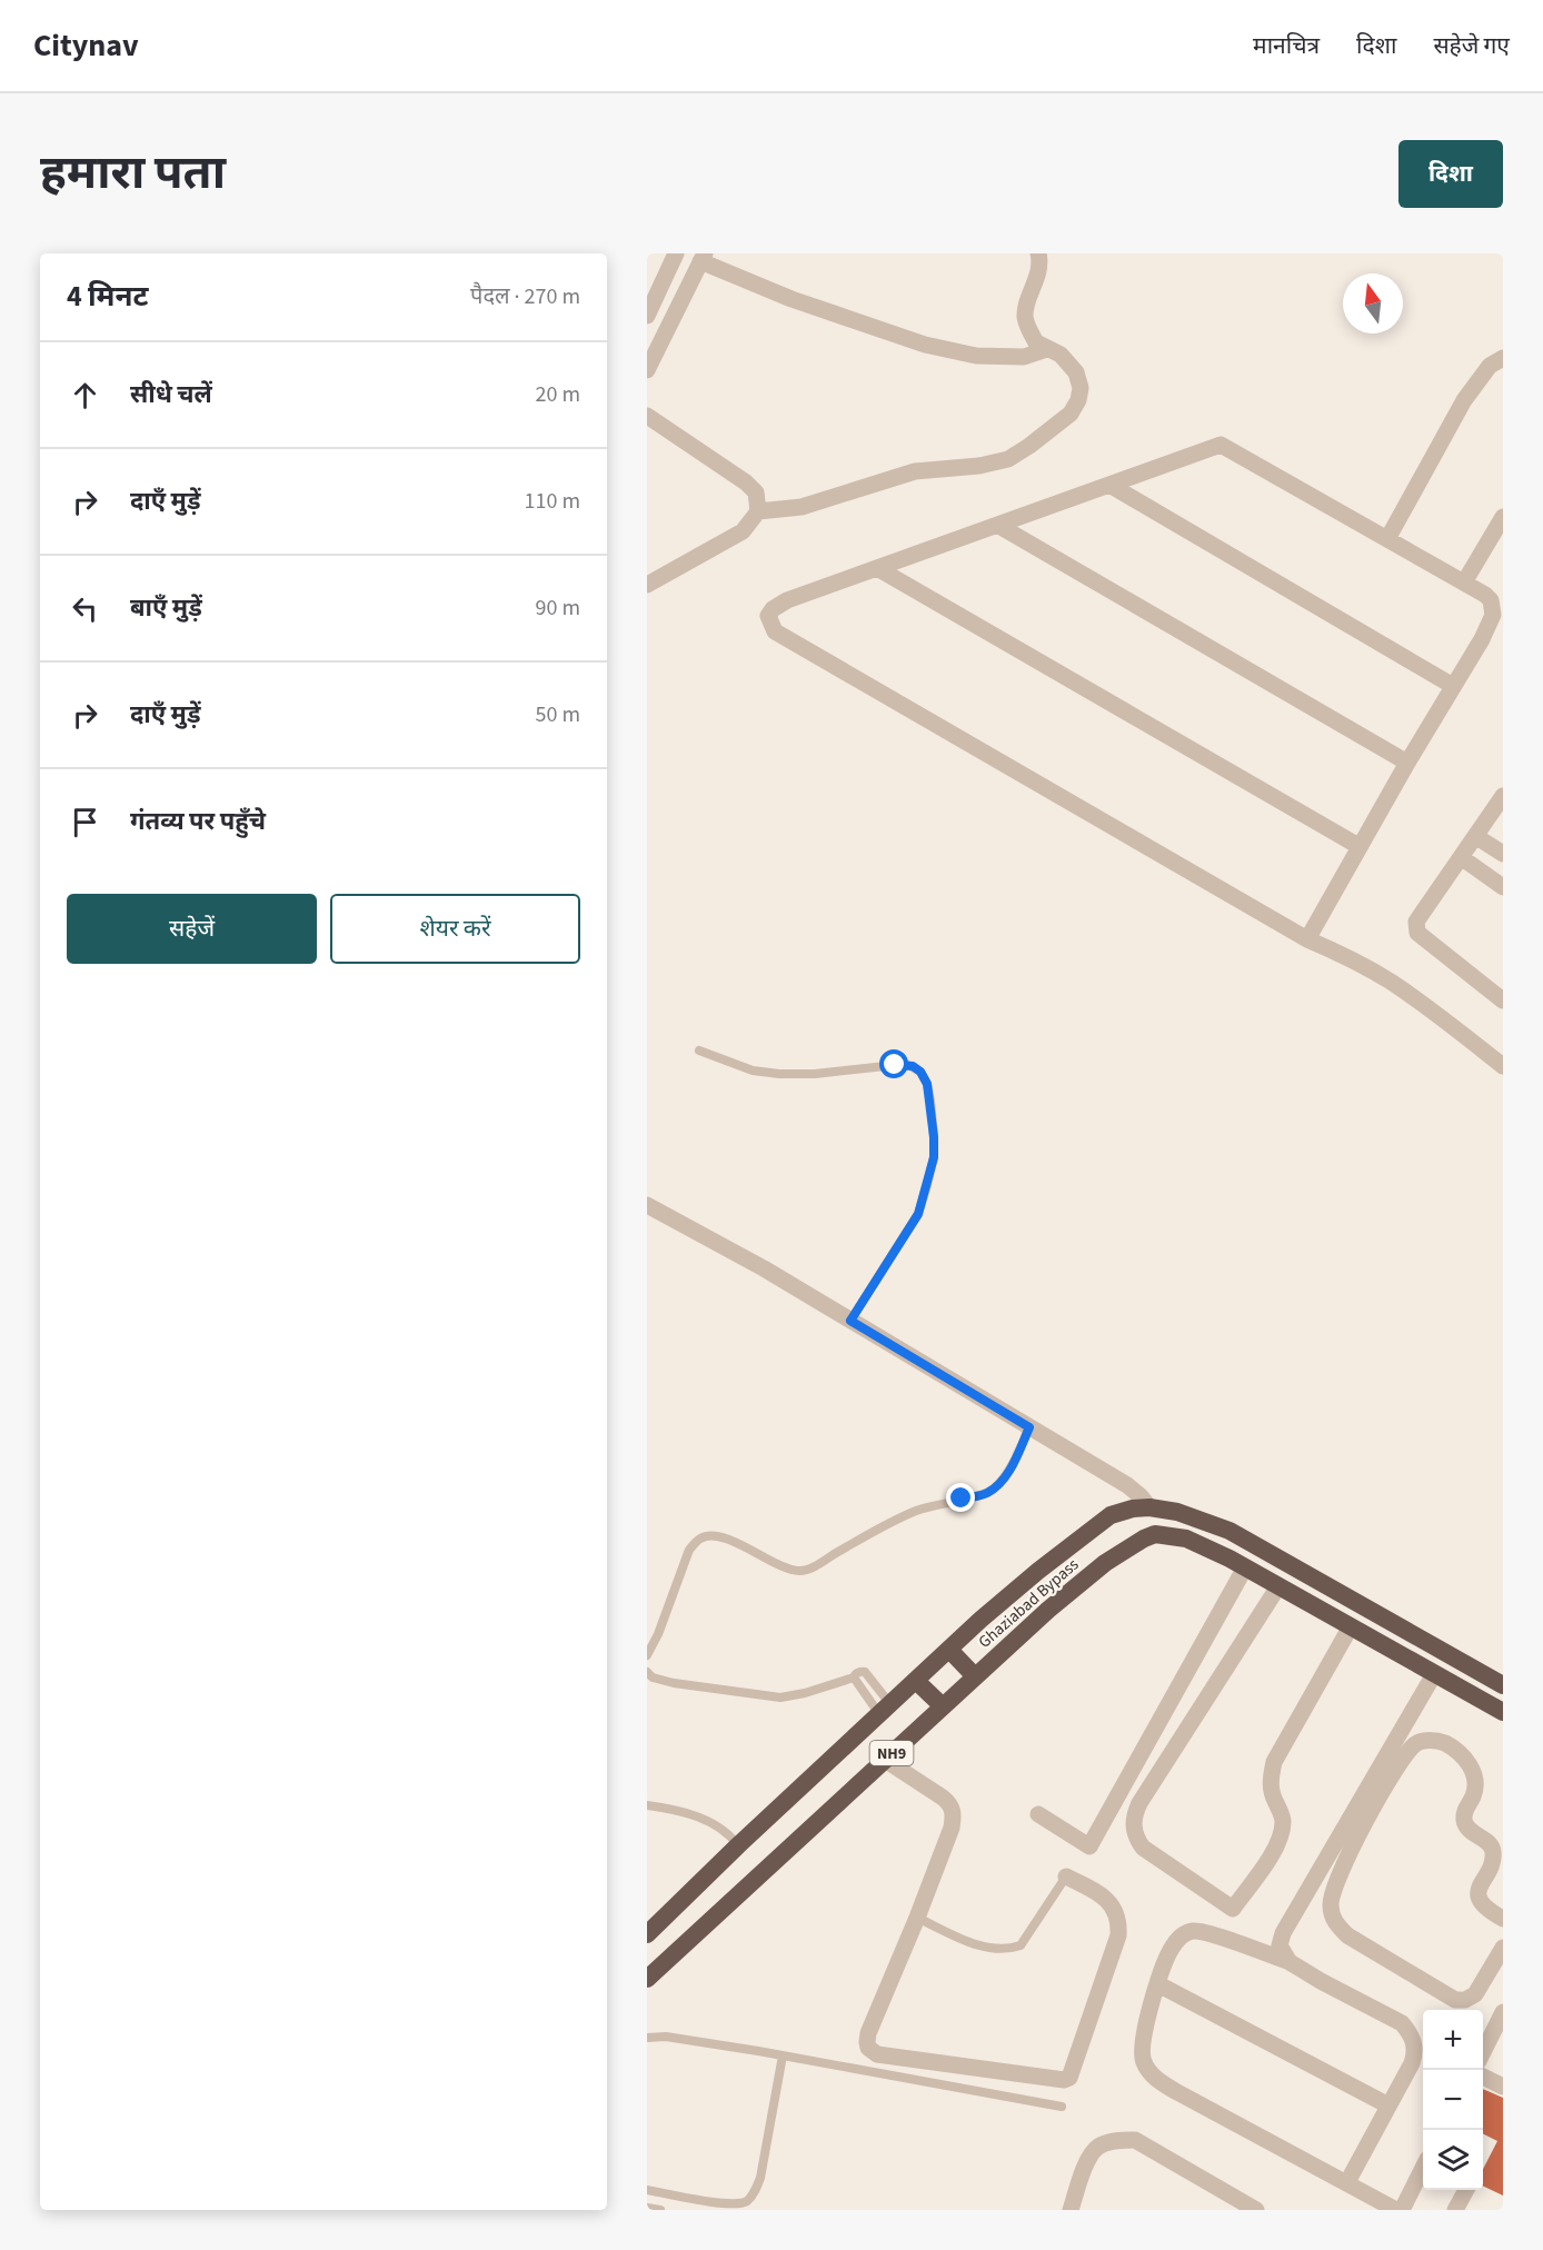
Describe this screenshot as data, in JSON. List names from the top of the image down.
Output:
{
  "streets": {
    "highway": ["Ghaziabad Bypass", "NH9"]
  },
  "north": "top",
  "page": {
    "header": "Citynav",
    "nav": ["मानचित्र", "दिशा", "सहेजे गए"],
    "title": "हमारा पता",
    "buttons": [
      "दिशा",
      ["सहेजें", "शेयर करें"]
    ],
    "heading": ["4 मिनट", "पैदल · 270 m"],
    "list": [
      ["सीधे चलें", "20 m"],
      ["दाएँ मुड़ें", "110 m"],
      ["बाएँ मुड़ें", "90 m"],
      ["दाएँ मुड़ें", "50 m"],
      "गंतव्य पर पहुँचे"
    ],
    "map_buttons": ["+", "−"]
  }
}
